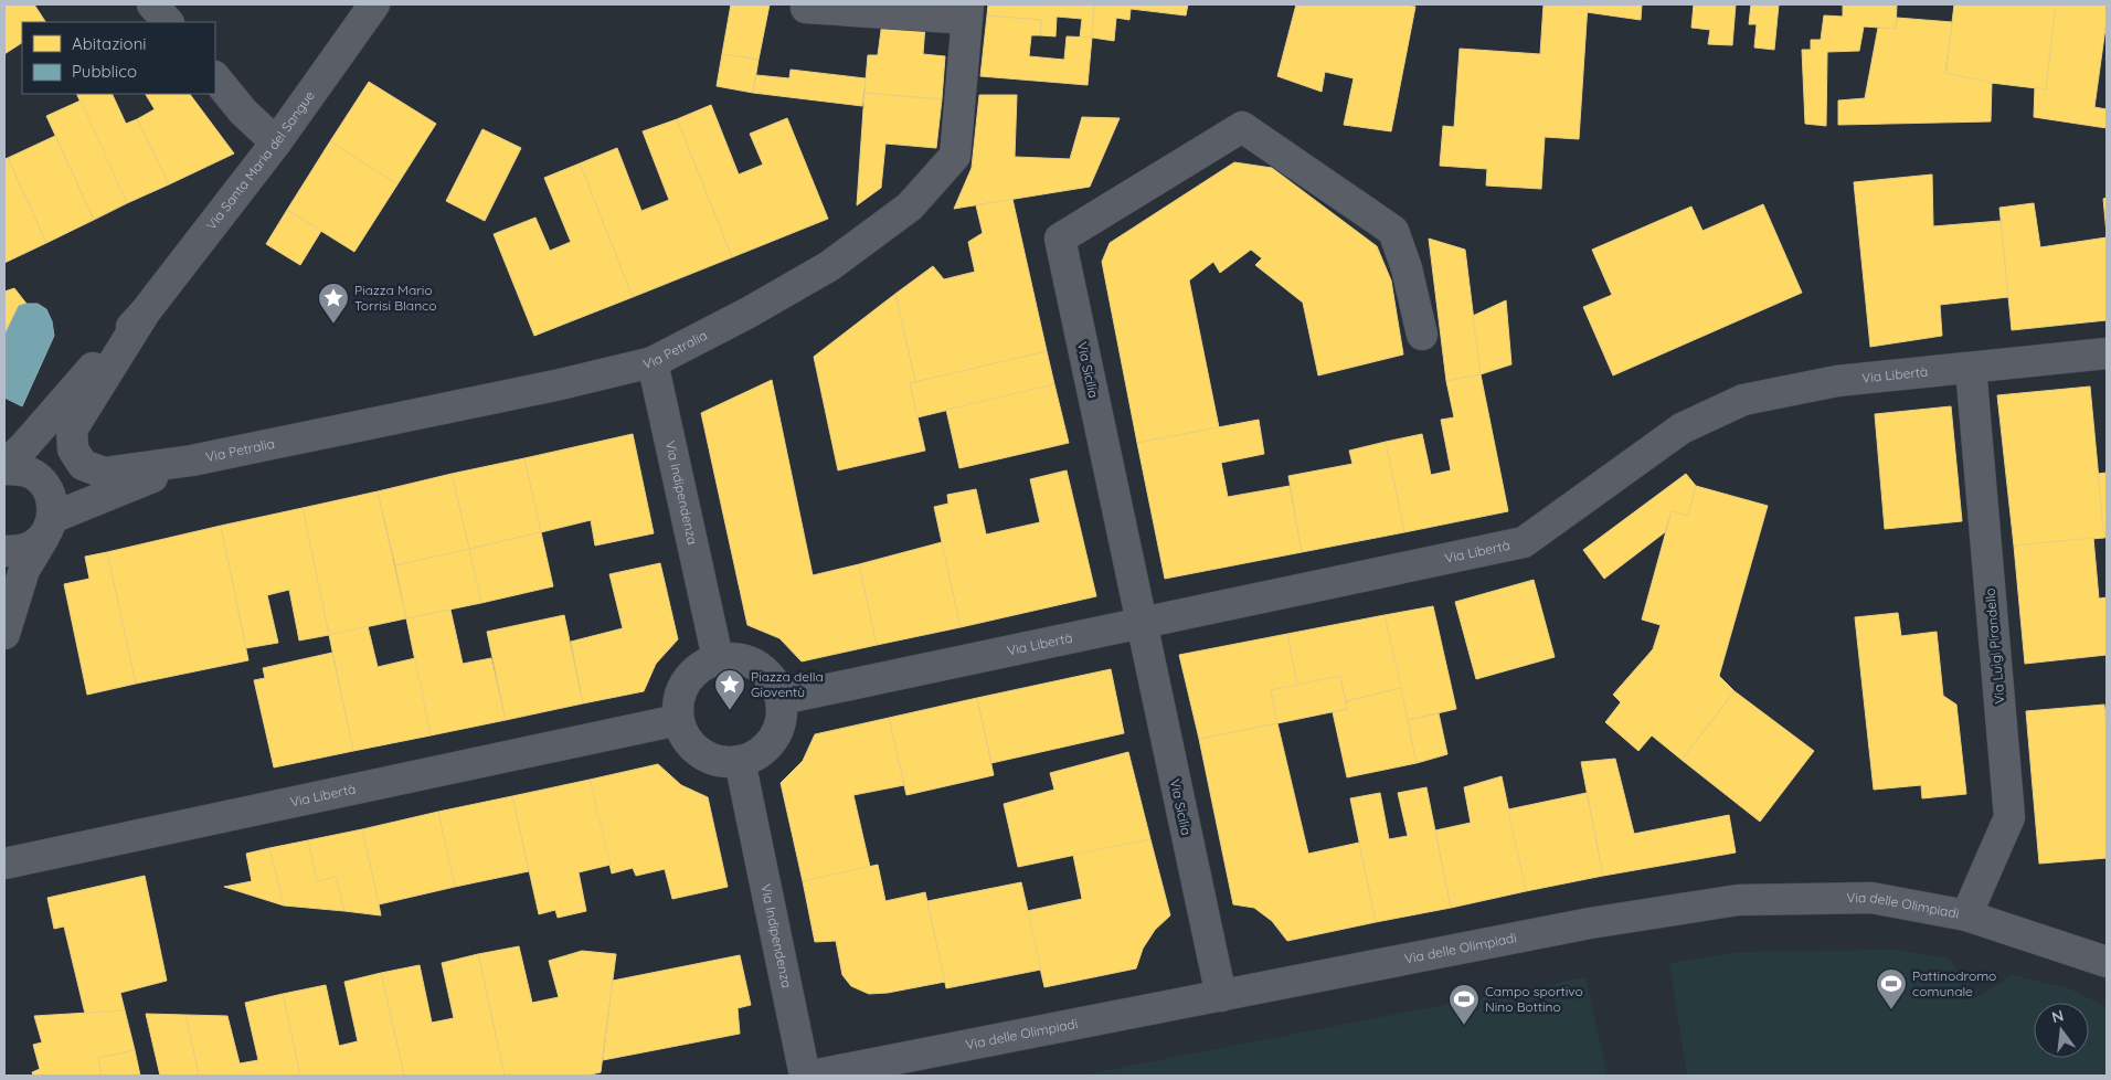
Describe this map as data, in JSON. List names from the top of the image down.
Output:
{
  "streets": {
    "street": [
      "Via Santa Maria del Sangue",
      "Via Petralia",
      "Via Sicilia",
      "Via Libertà",
      "Via Indipendenza",
      "Via Luigi Pirandello",
      "Via delle Olimpiadi"
    ]
  },
  "crossings": [
    ["Via Petralia", "Via Indipendenza"],
    ["Via Sicilia", "Via Libertà"],
    ["Via Sicilia", "Via delle Olimpiadi"],
    ["Via Libertà", "Via Indipendenza"],
    ["Via Libertà", "Via Luigi Pirandello"],
    ["Via Luigi Pirandello", "Via delle Olimpiadi"]
  ],
  "places": {
    "place": ["Piazza Mario Torrisi Blanco", "Piazza della Gioventù"],
    "sports": ["Pattinodromo comunale", "Campo sportivo Nino Bottino"]
  },
  "legend": ["Abitazioni", "Pubblico"],
  "north": "top"
}
